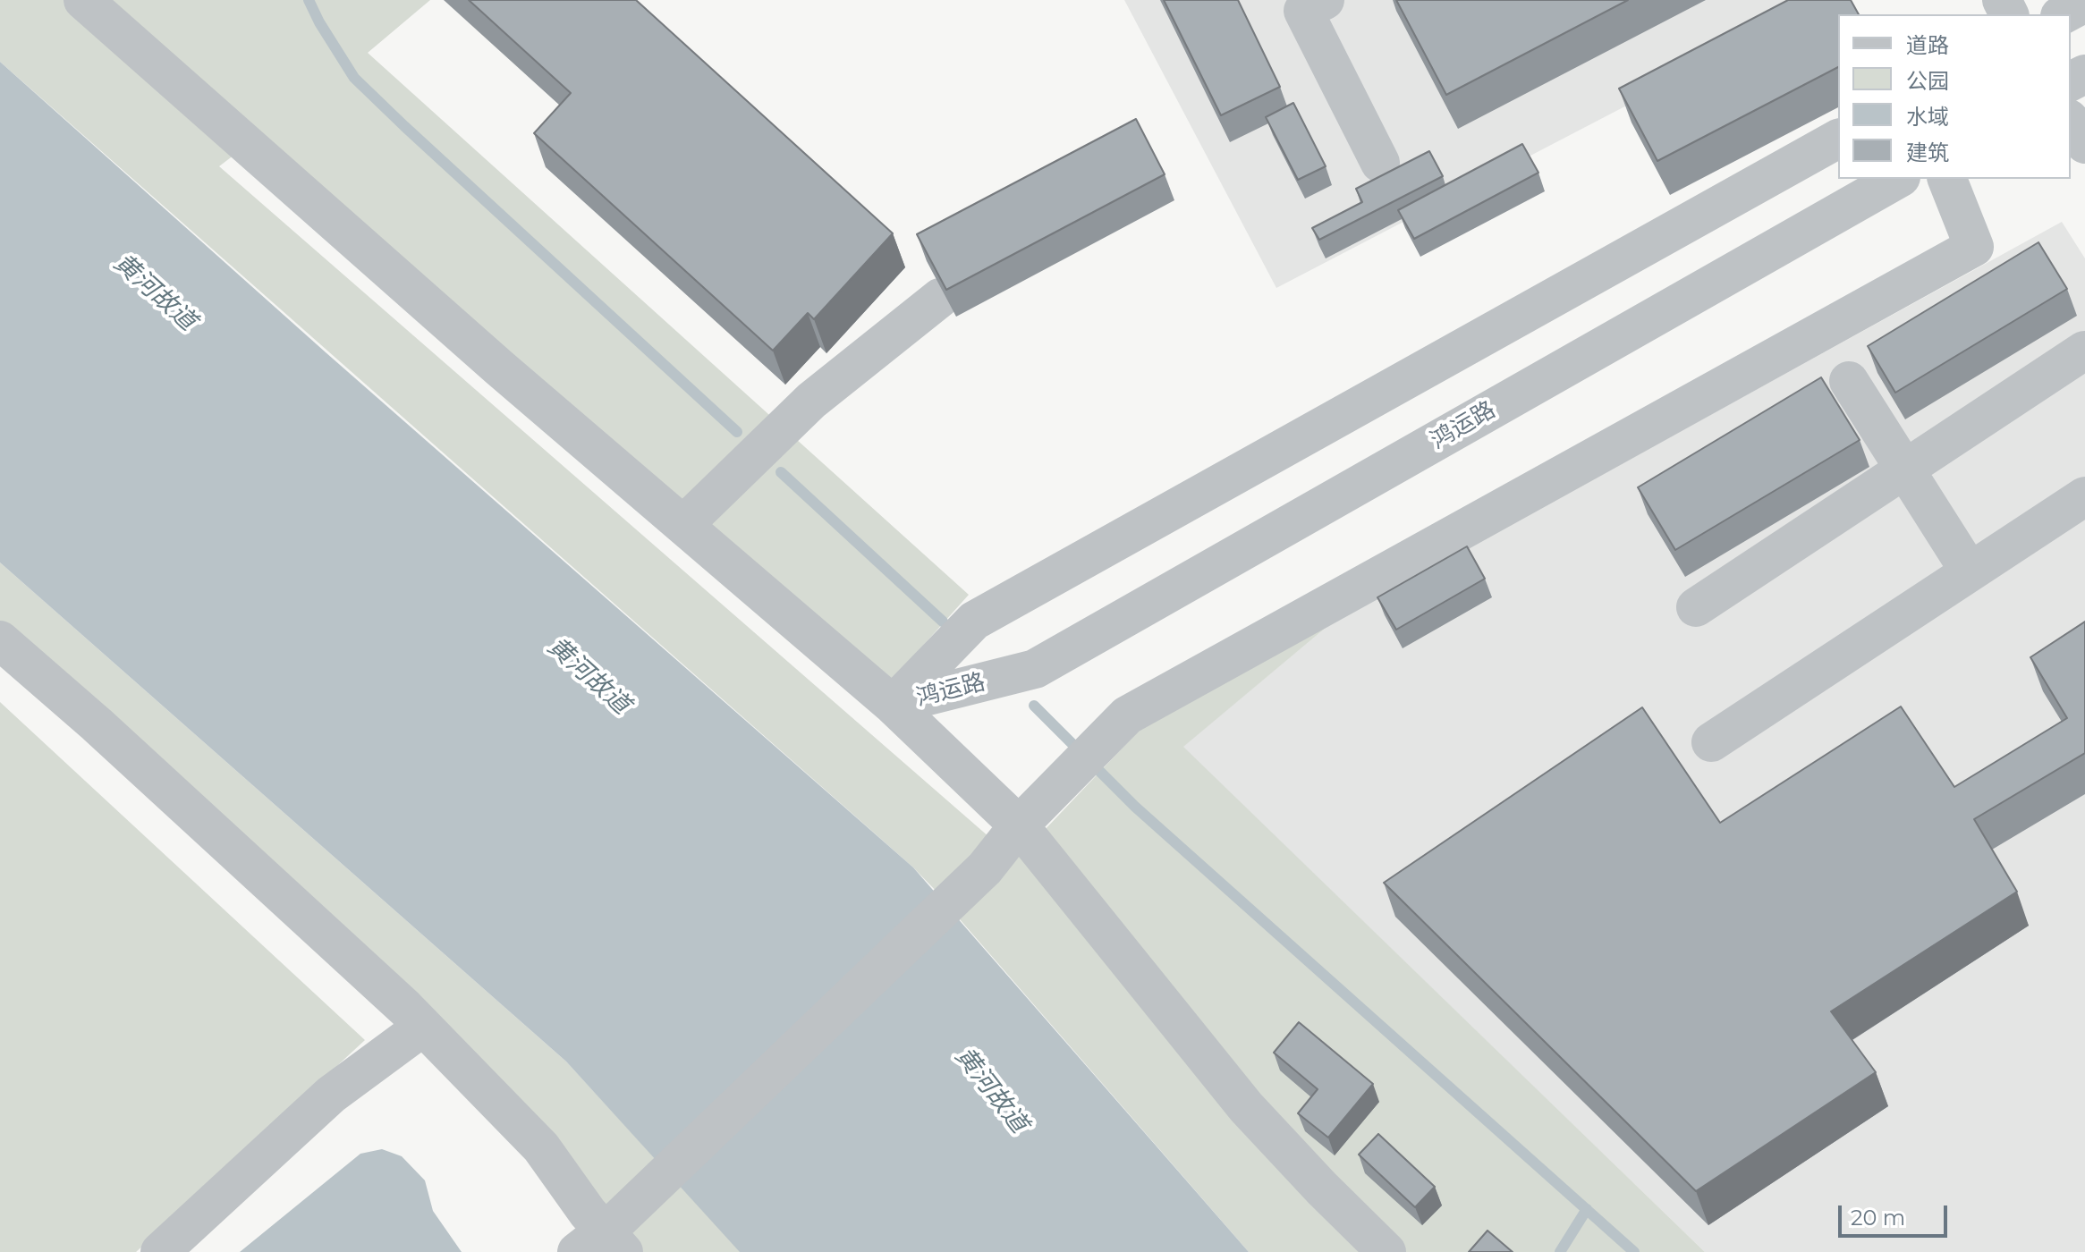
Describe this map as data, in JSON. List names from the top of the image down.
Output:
{
  "streets": {
    "street": ["鸿运路"]
  },
  "water": ["黄河故道"],
  "legend": [
    "道路",
    "公园",
    "水域",
    "建筑"
  ],
  "scale_bar": "20 m"
}
